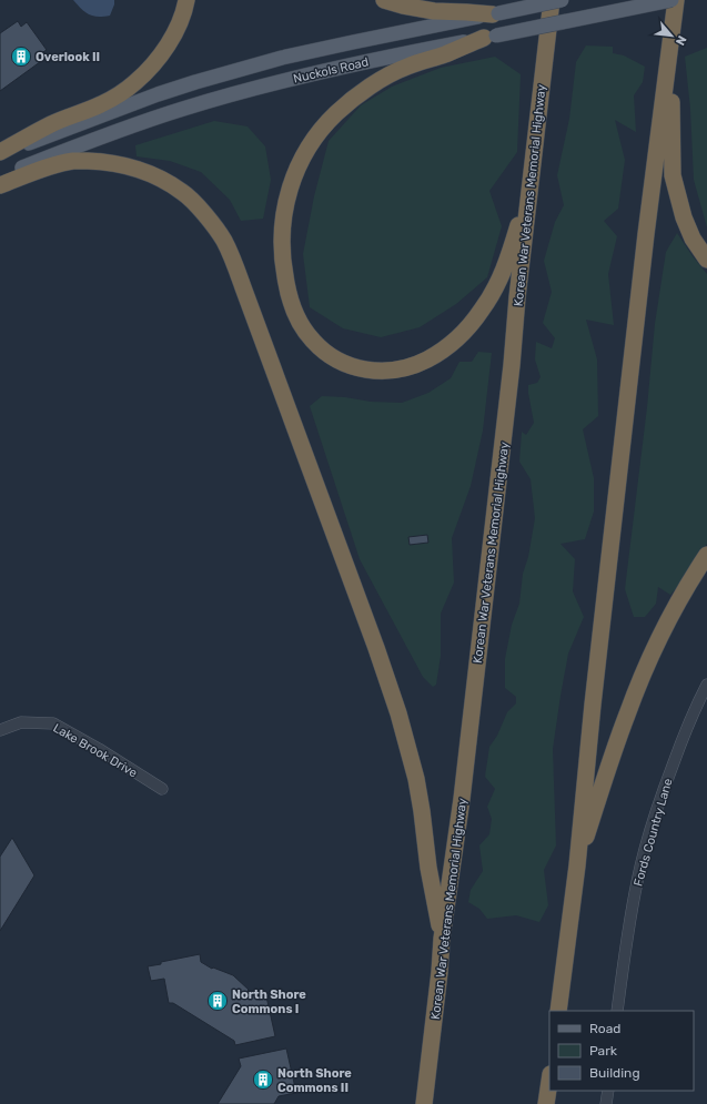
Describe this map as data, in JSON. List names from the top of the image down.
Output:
{
  "streets": {
    "highway": ["Korean War Veterans Memorial Highway"],
    "main road": ["Nuckols Road"],
    "street": ["Lake Brook Drive", "Fords Country Lane"]
  },
  "places": {
    "building": ["Overlook II", "North Shore Commons I", "North Shore Commons II"]
  },
  "legend": ["Road", "Park", "Building"],
  "north": "bottom right"
}
